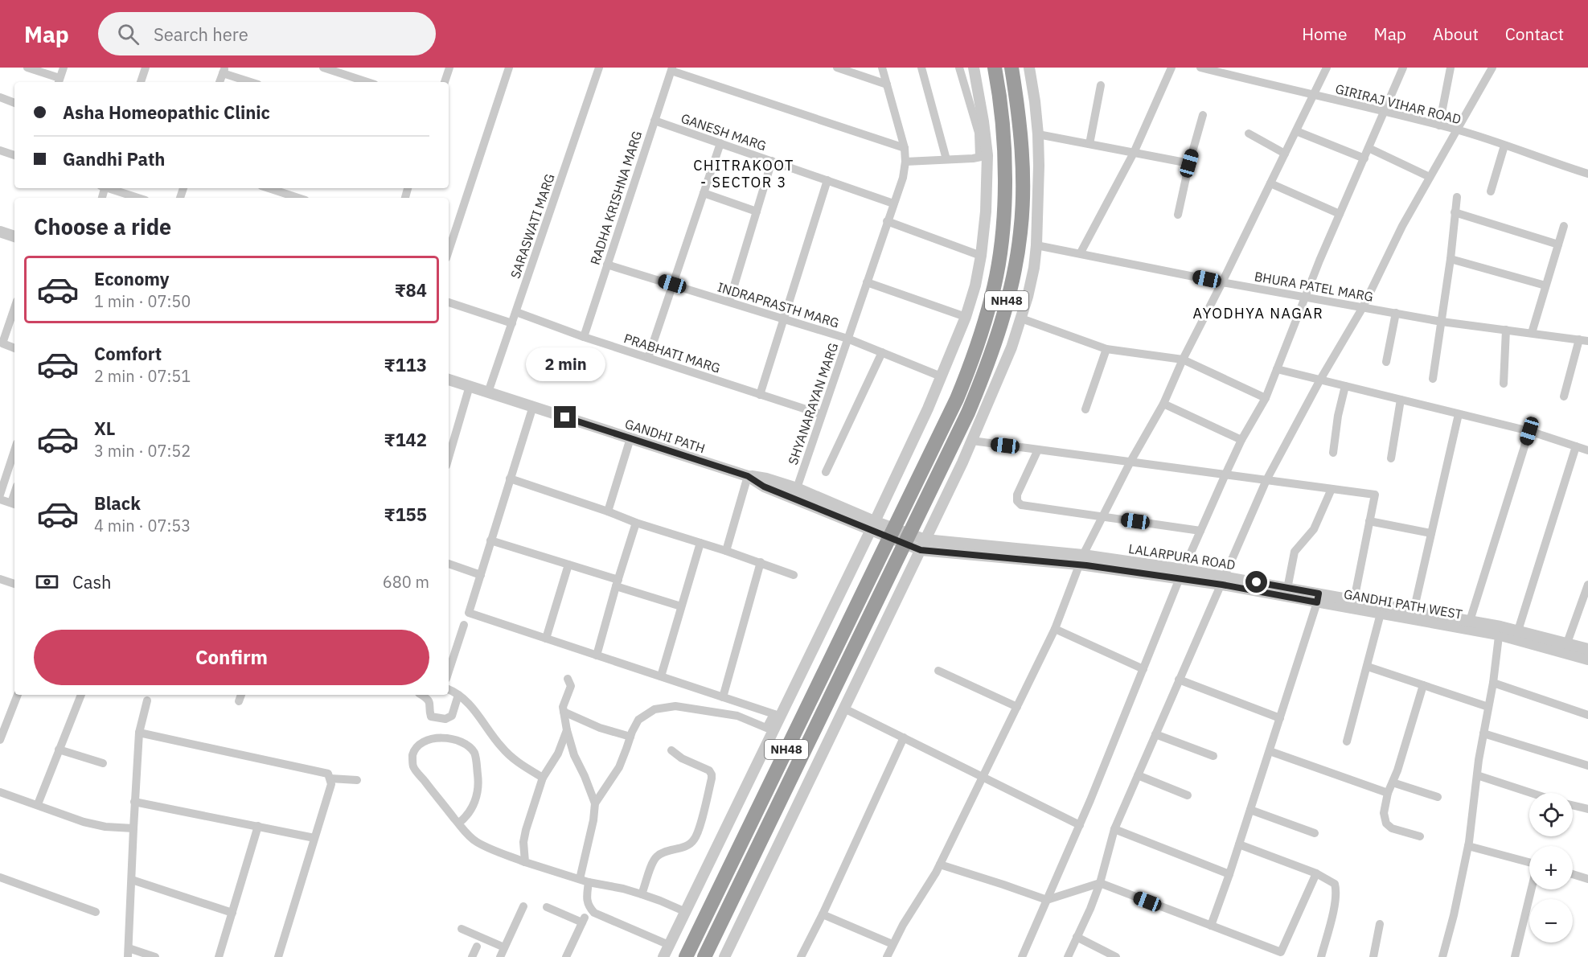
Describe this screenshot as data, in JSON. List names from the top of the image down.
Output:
{
  "streets": {
    "highway": ["NH48"],
    "street": [
      "GIRIRAJ VIHAR ROAD",
      "GANESH MARG",
      "RADHA KRISHNA MARG",
      "SARASWATI MARG",
      "BHURA PATEL MARG",
      "INDRAPRASTH MARG",
      "PRABHATI MARG",
      "SHYANARAYAN MARG",
      "GANDHI PATH",
      "LALARPURA ROAD",
      "GANDHI PATH WEST"
    ]
  },
  "crossings": [
    ["GANESH MARG", "RADHA KRISHNA MARG"],
    ["GANESH MARG", "SHYANARAYAN MARG"],
    ["RADHA KRISHNA MARG", "INDRAPRASTH MARG"],
    ["RADHA KRISHNA MARG", "PRABHATI MARG"],
    ["SARASWATI MARG", "PRABHATI MARG"],
    ["SARASWATI MARG", "GANDHI PATH"],
    ["INDRAPRASTH MARG", "SHYANARAYAN MARG"],
    ["PRABHATI MARG", "SHYANARAYAN MARG"],
    ["LALARPURA ROAD", "GANDHI PATH WEST"]
  ],
  "districts": ["CHITRAKOOT - SECTOR 3", "AYODHYA NAGAR"],
  "page": {
    "header": "Map",
    "search": "Search here",
    "nav": [
      "Home",
      "Map",
      "About",
      "Contact"
    ],
    "banner": ["Asha Homeopathic Clinic", "Gandhi Path"],
    "heading": "Choose a ride",
    "list": [
      {
        "name": "Economy",
        "note": "1 min · 07:50",
        "value": "₹84"
      },
      {
        "name": "Comfort",
        "note": "2 min · 07:51",
        "value": "₹113"
      },
      {
        "name": "XL",
        "note": "3 min · 07:52",
        "value": "₹142"
      },
      {
        "name": "Black",
        "note": "4 min · 07:53",
        "value": "₹155"
      }
    ],
    "bubble": "2 min",
    "pay": ["Cash", "680 m"],
    "buttons": "Confirm",
    "map_buttons": ["+", "−"]
  }
}
